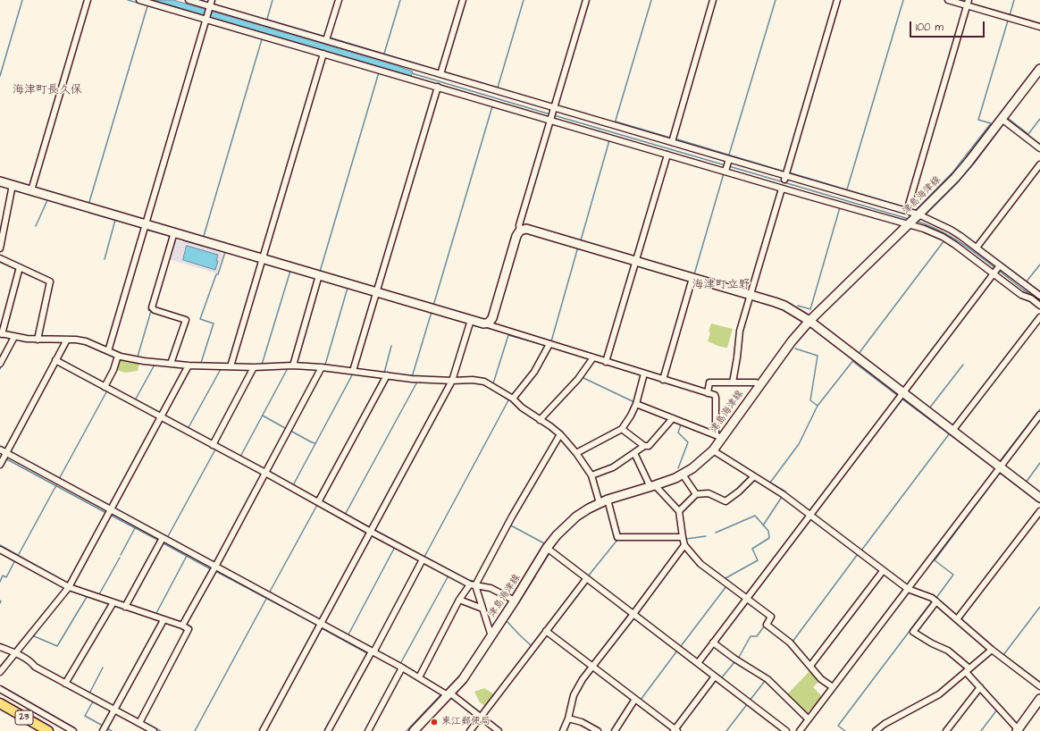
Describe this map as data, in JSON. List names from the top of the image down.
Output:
{
  "streets": {
    "main road": ["23"],
    "street": ["津島海津線"]
  },
  "districts": ["海津町長久保", "海津町立野"],
  "places": ["東江郵便局"],
  "scale_bar": "100 m"
}
